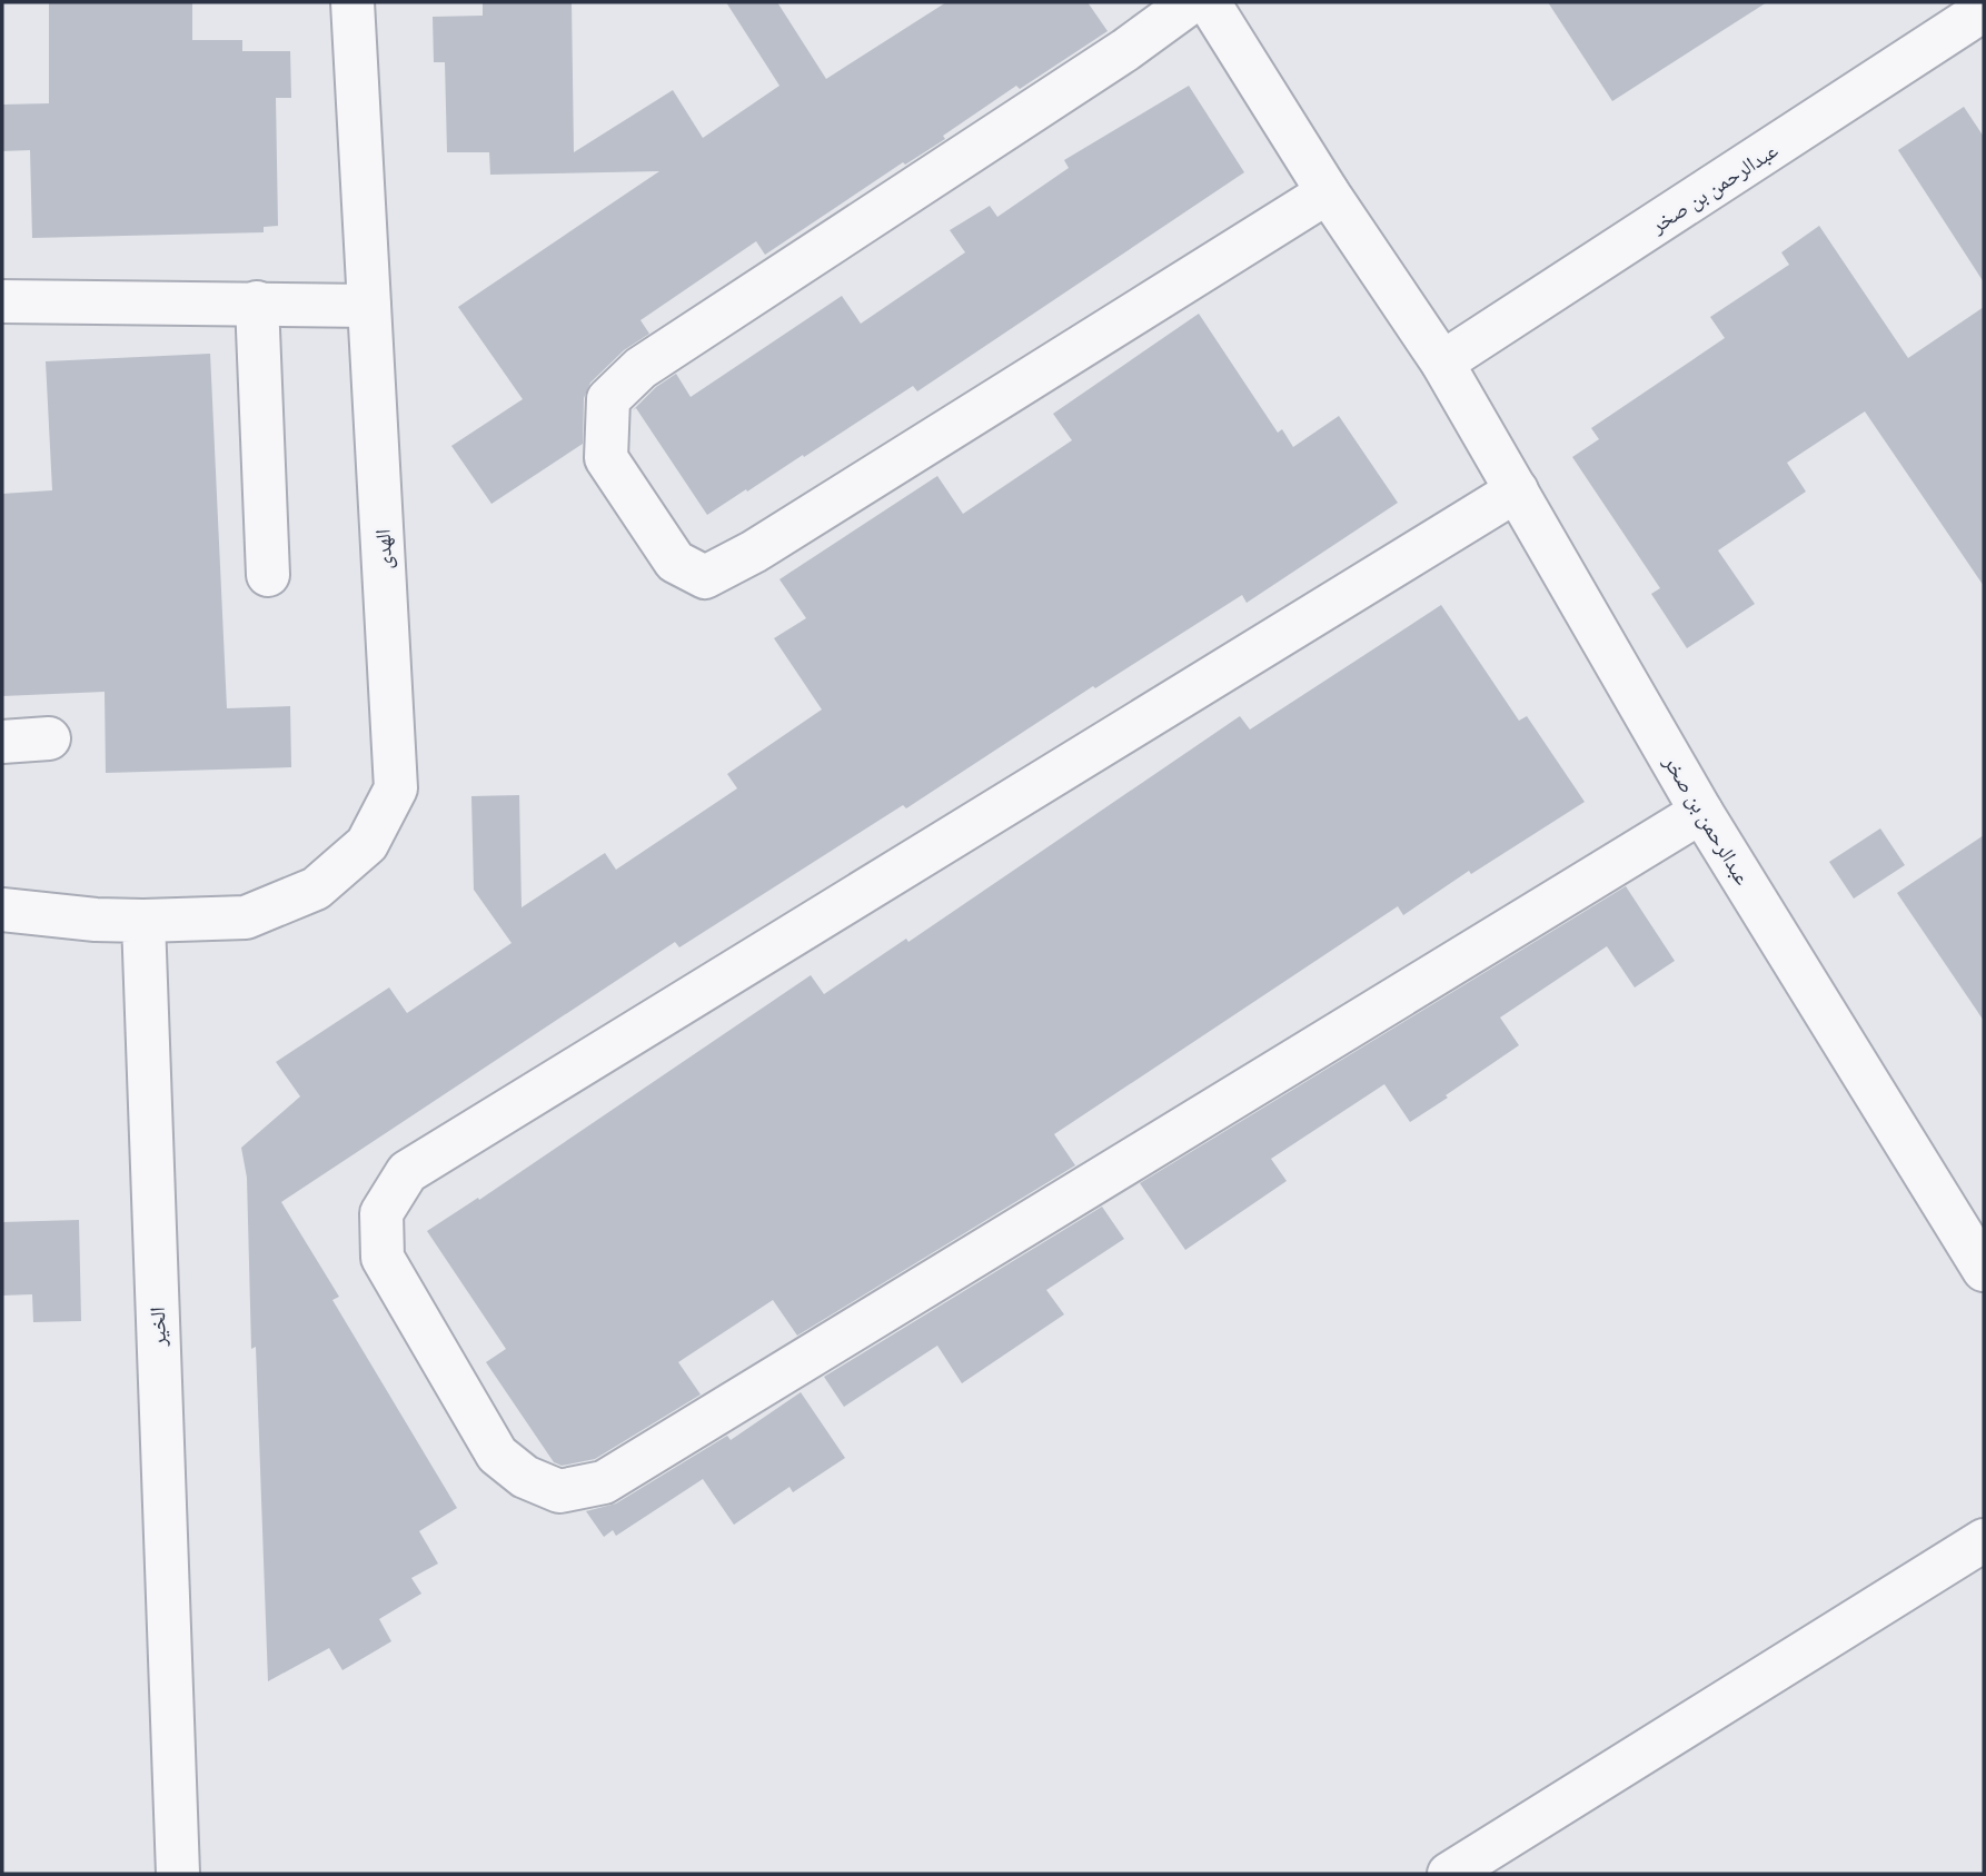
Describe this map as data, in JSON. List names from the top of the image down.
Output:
{
  "streets": {
    "street": ["عبدالرحمن بن صخر", "الهدى", "الخير"]
  },
  "crossings": [
    ["الهدى", "الخير"]
  ]
}
